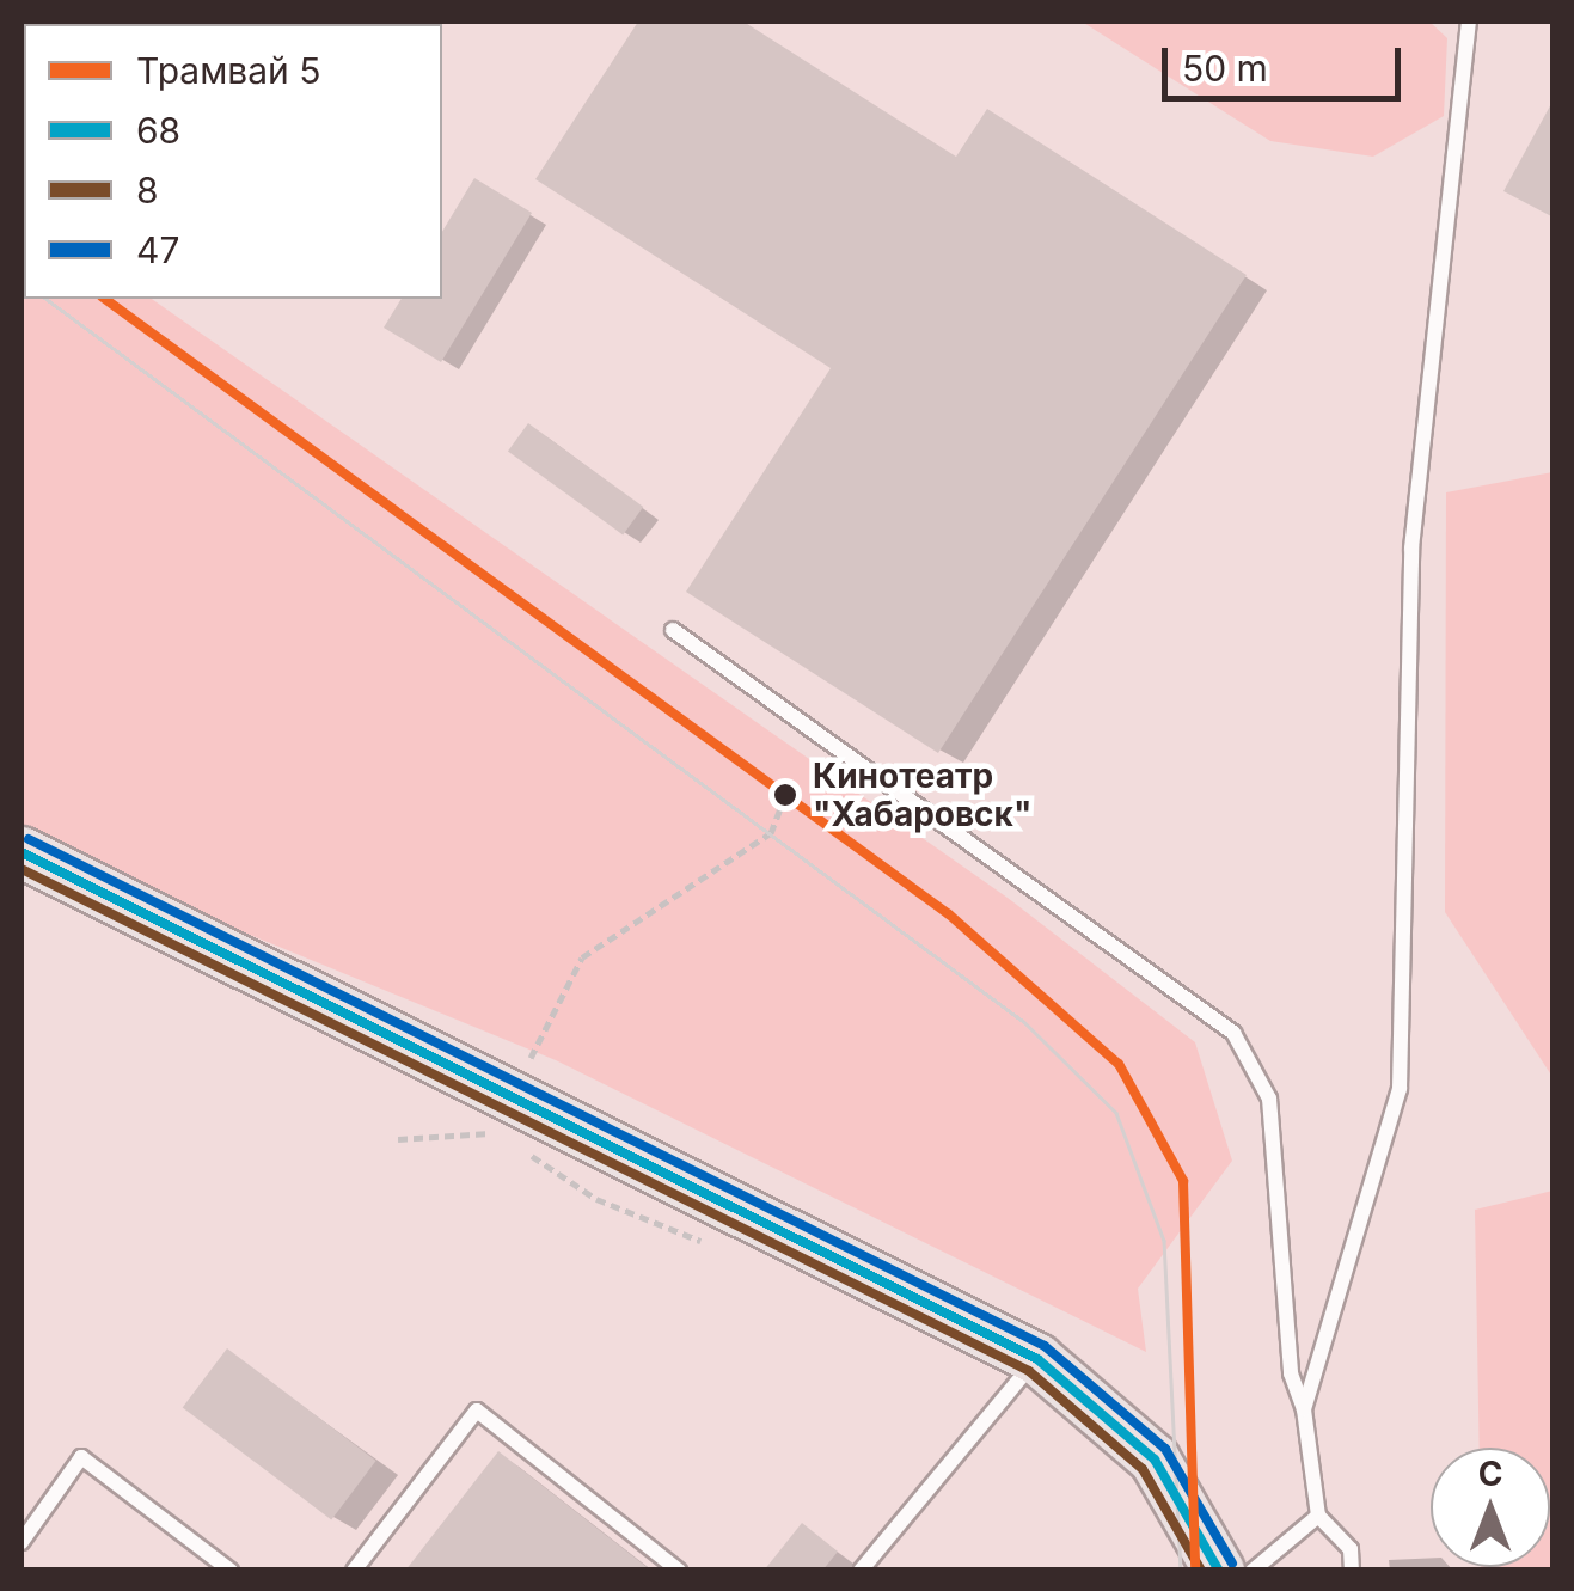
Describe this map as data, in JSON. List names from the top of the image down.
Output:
{
  "places": ["Кинотеатр \"Хабаровск\""],
  "lines": [
    "tram line 5",
    "transit line 47",
    "transit line 68",
    "transit line 8"
  ],
  "legend": [
    "Трамвай 5",
    "68",
    "8",
    "47"
  ],
  "scale_bar": "50 m",
  "north": "top"
}
